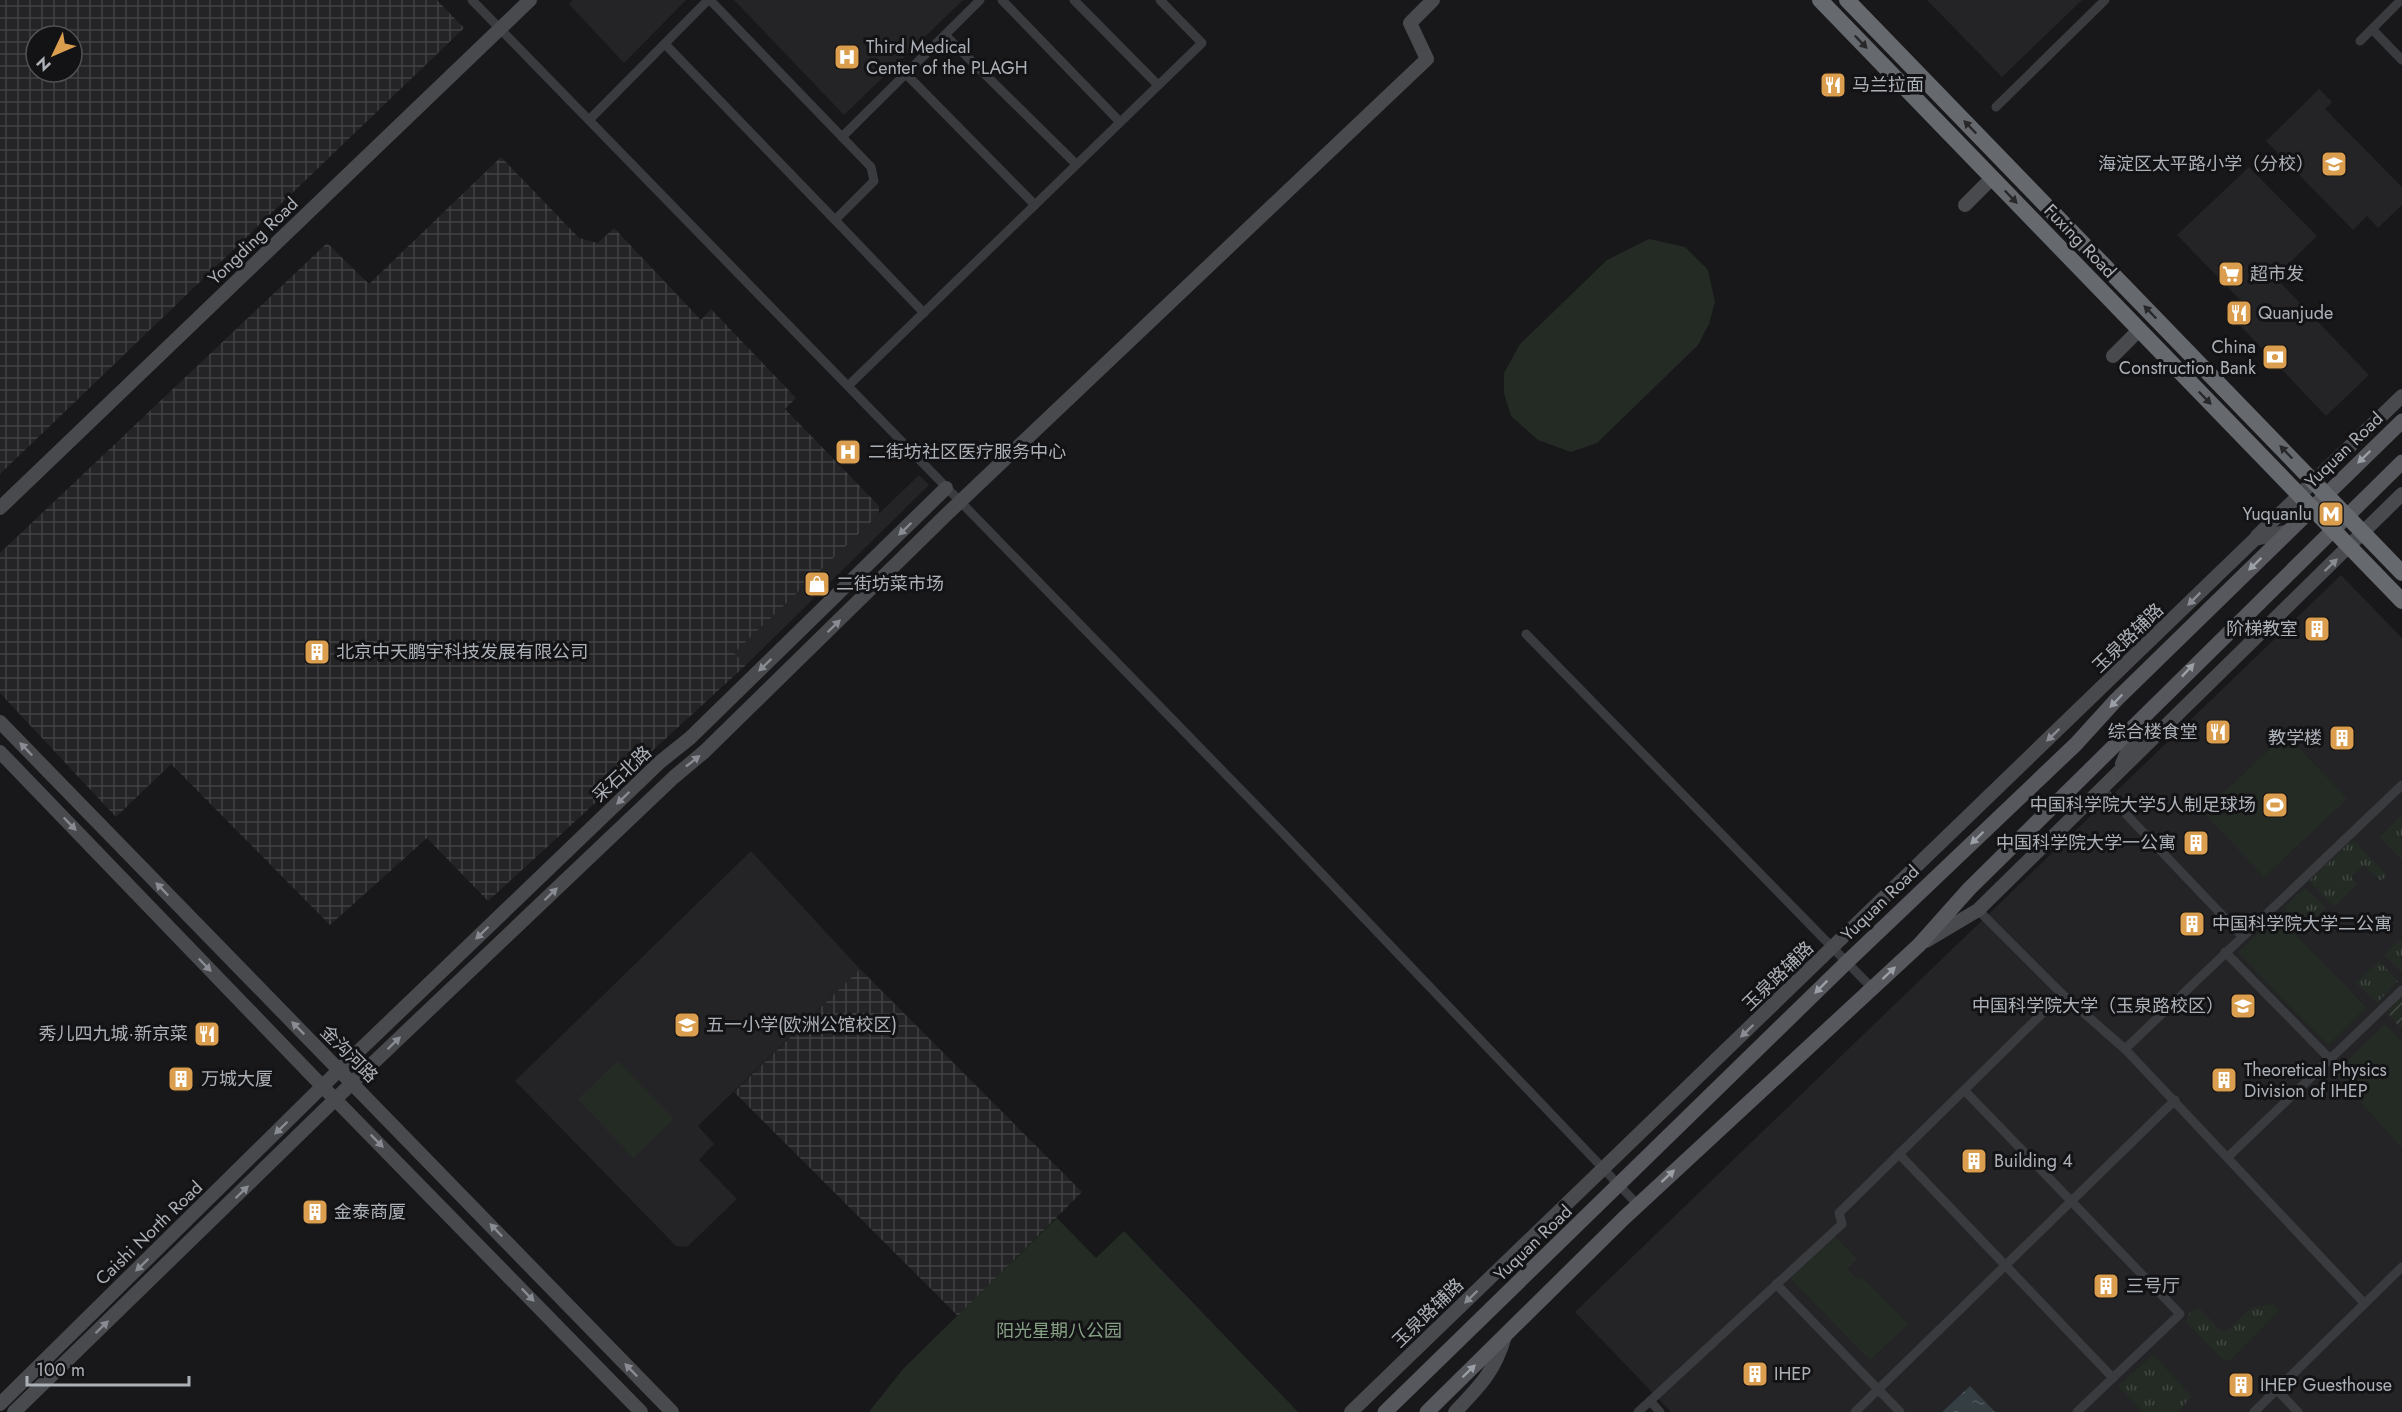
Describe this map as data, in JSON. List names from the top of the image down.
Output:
{
  "streets": {
    "highway": ["Fuxing Road"],
    "main road": ["Yuquan Road"],
    "street": [
      "Yongding Road",
      "玉泉路辅路",
      "采石北路",
      "金沟河路",
      "Caishi North Road"
    ]
  },
  "crossings": [
    ["Fuxing Road", "Yuquan Road"],
    ["Yuquan Road", "玉泉路辅路"],
    ["采石北路", "金沟河路"],
    ["采石北路", "Caishi North Road"]
  ],
  "parks": ["阳光星期八公园"],
  "places": {
    "hospital": ["Third Medical Center of the PLAGH", "二街坊社区医疗服务中心"],
    "restaurant": [
      "马兰拉面",
      "Quanjude",
      "综合楼食堂",
      "秀儿四九城·新京菜"
    ],
    "school or university": ["海淀区太平路小学（分校）", "中国科学院大学（玉泉路校区）", "五一小学(欧洲公馆校区)"],
    "supermarket": ["超市发"],
    "bank": ["China Construction Bank"],
    "metro station": ["Yuquanlu"],
    "shop": ["二街坊菜市场"],
    "building": [
      "阶梯教室",
      "北京中天鹏宇科技发展有限公司",
      "教学楼",
      "中国科学院大学一公寓",
      "中国科学院大学二公寓",
      "万城大厦",
      "Theoretical Physics Division of IHEP",
      "Building 4",
      "金泰商厦",
      "三号厅",
      "IHEP",
      "IHEP Guesthouse"
    ],
    "sports": ["中国科学院大学5人制足球场"]
  },
  "scale_bar": "100 m",
  "north": "bottom left"
}
